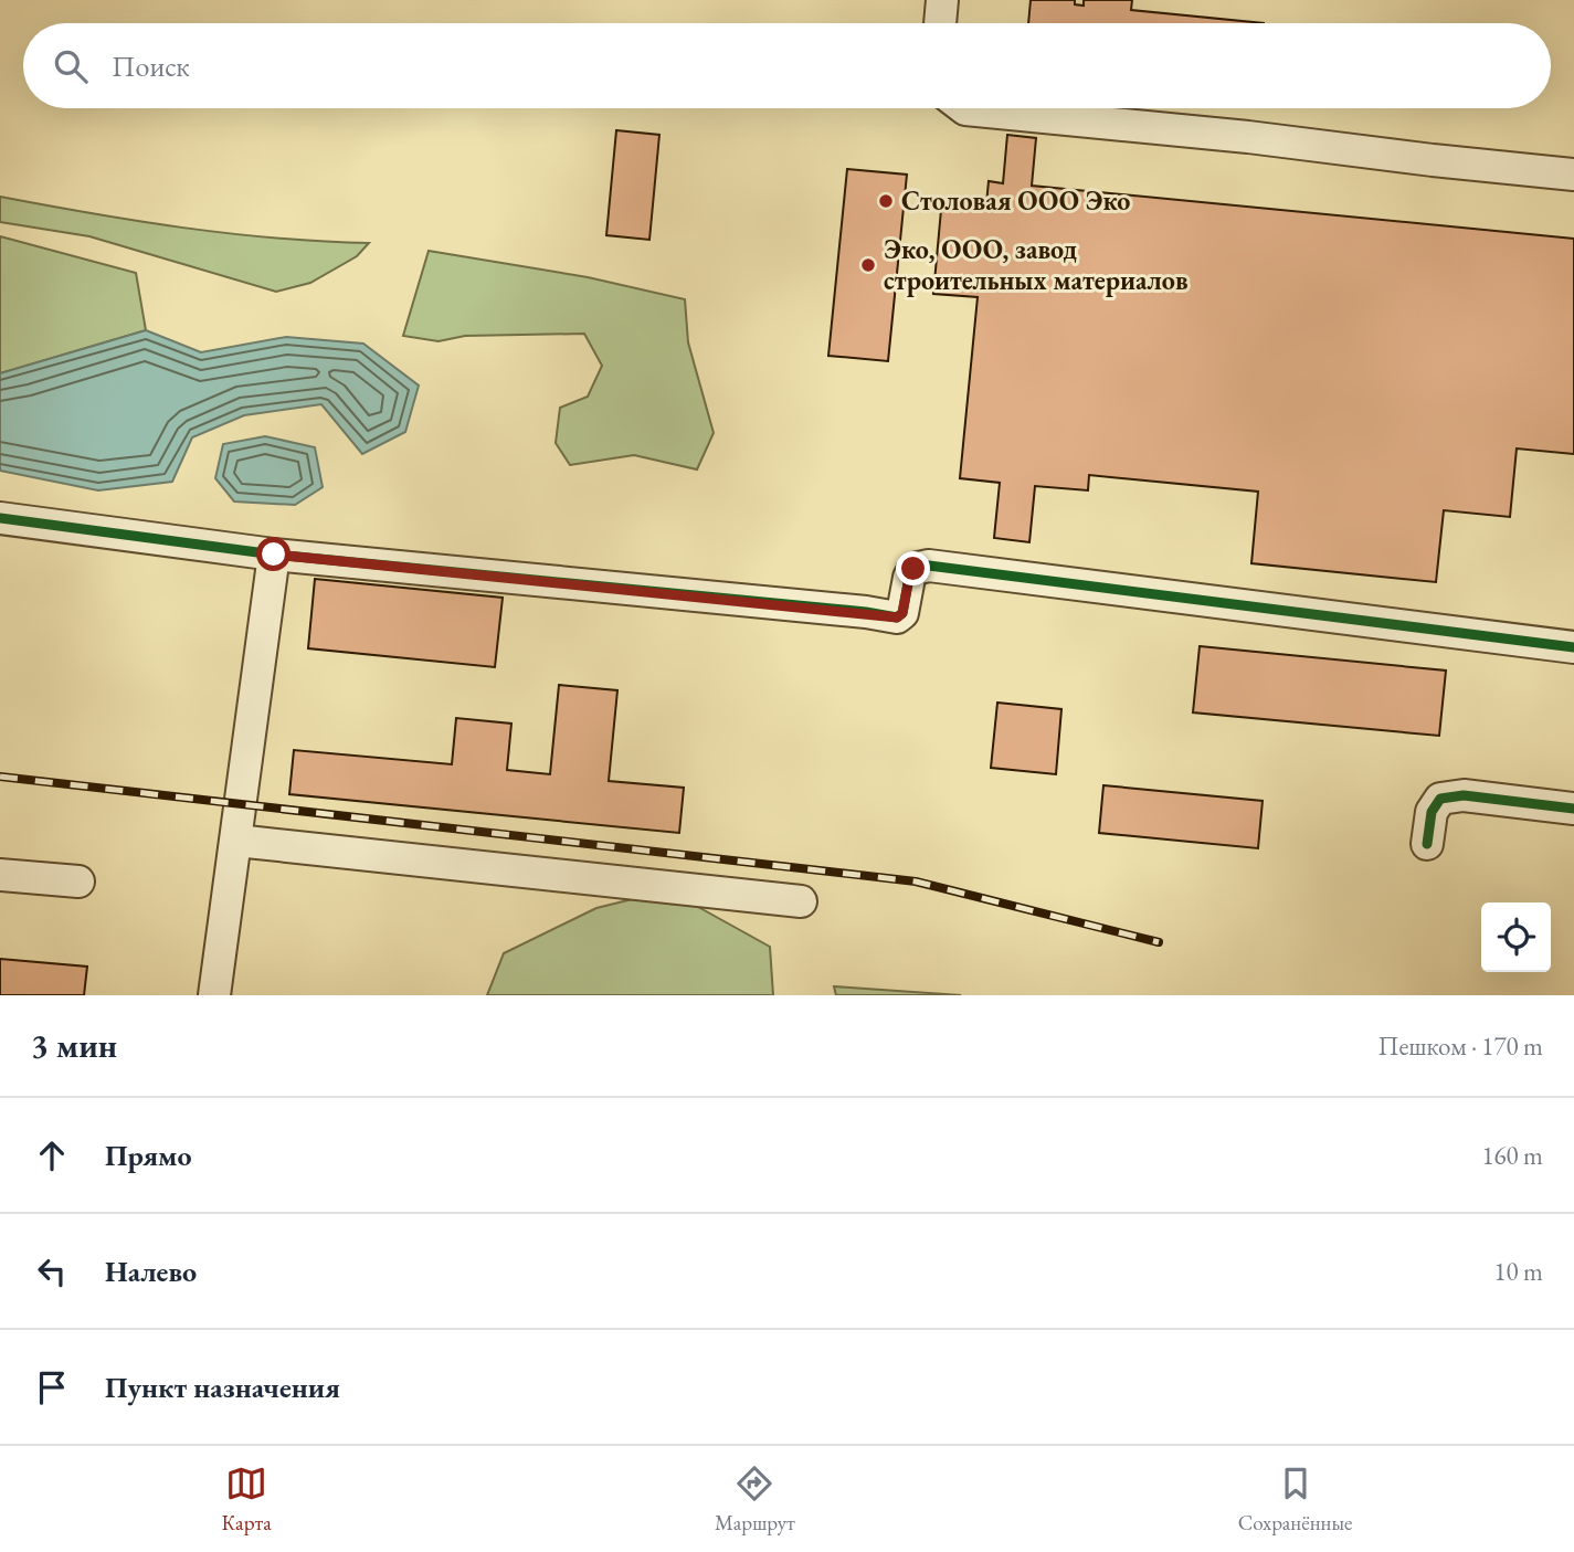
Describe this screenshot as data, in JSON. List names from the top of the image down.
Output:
{
  "places": ["Столовая ООО Эко", "Эко, ООО, завод строительных материалов"],
  "page": {
    "search": "Поиск",
    "heading": ["3 мин", "Пешком · 170 m"],
    "list": [
      ["Прямо", "160 m"],
      ["Налево", "10 m"],
      "Пункт назначения"
    ],
    "nav": ["Карта", "Маршрут", "Сохранённые"]
  }
}
